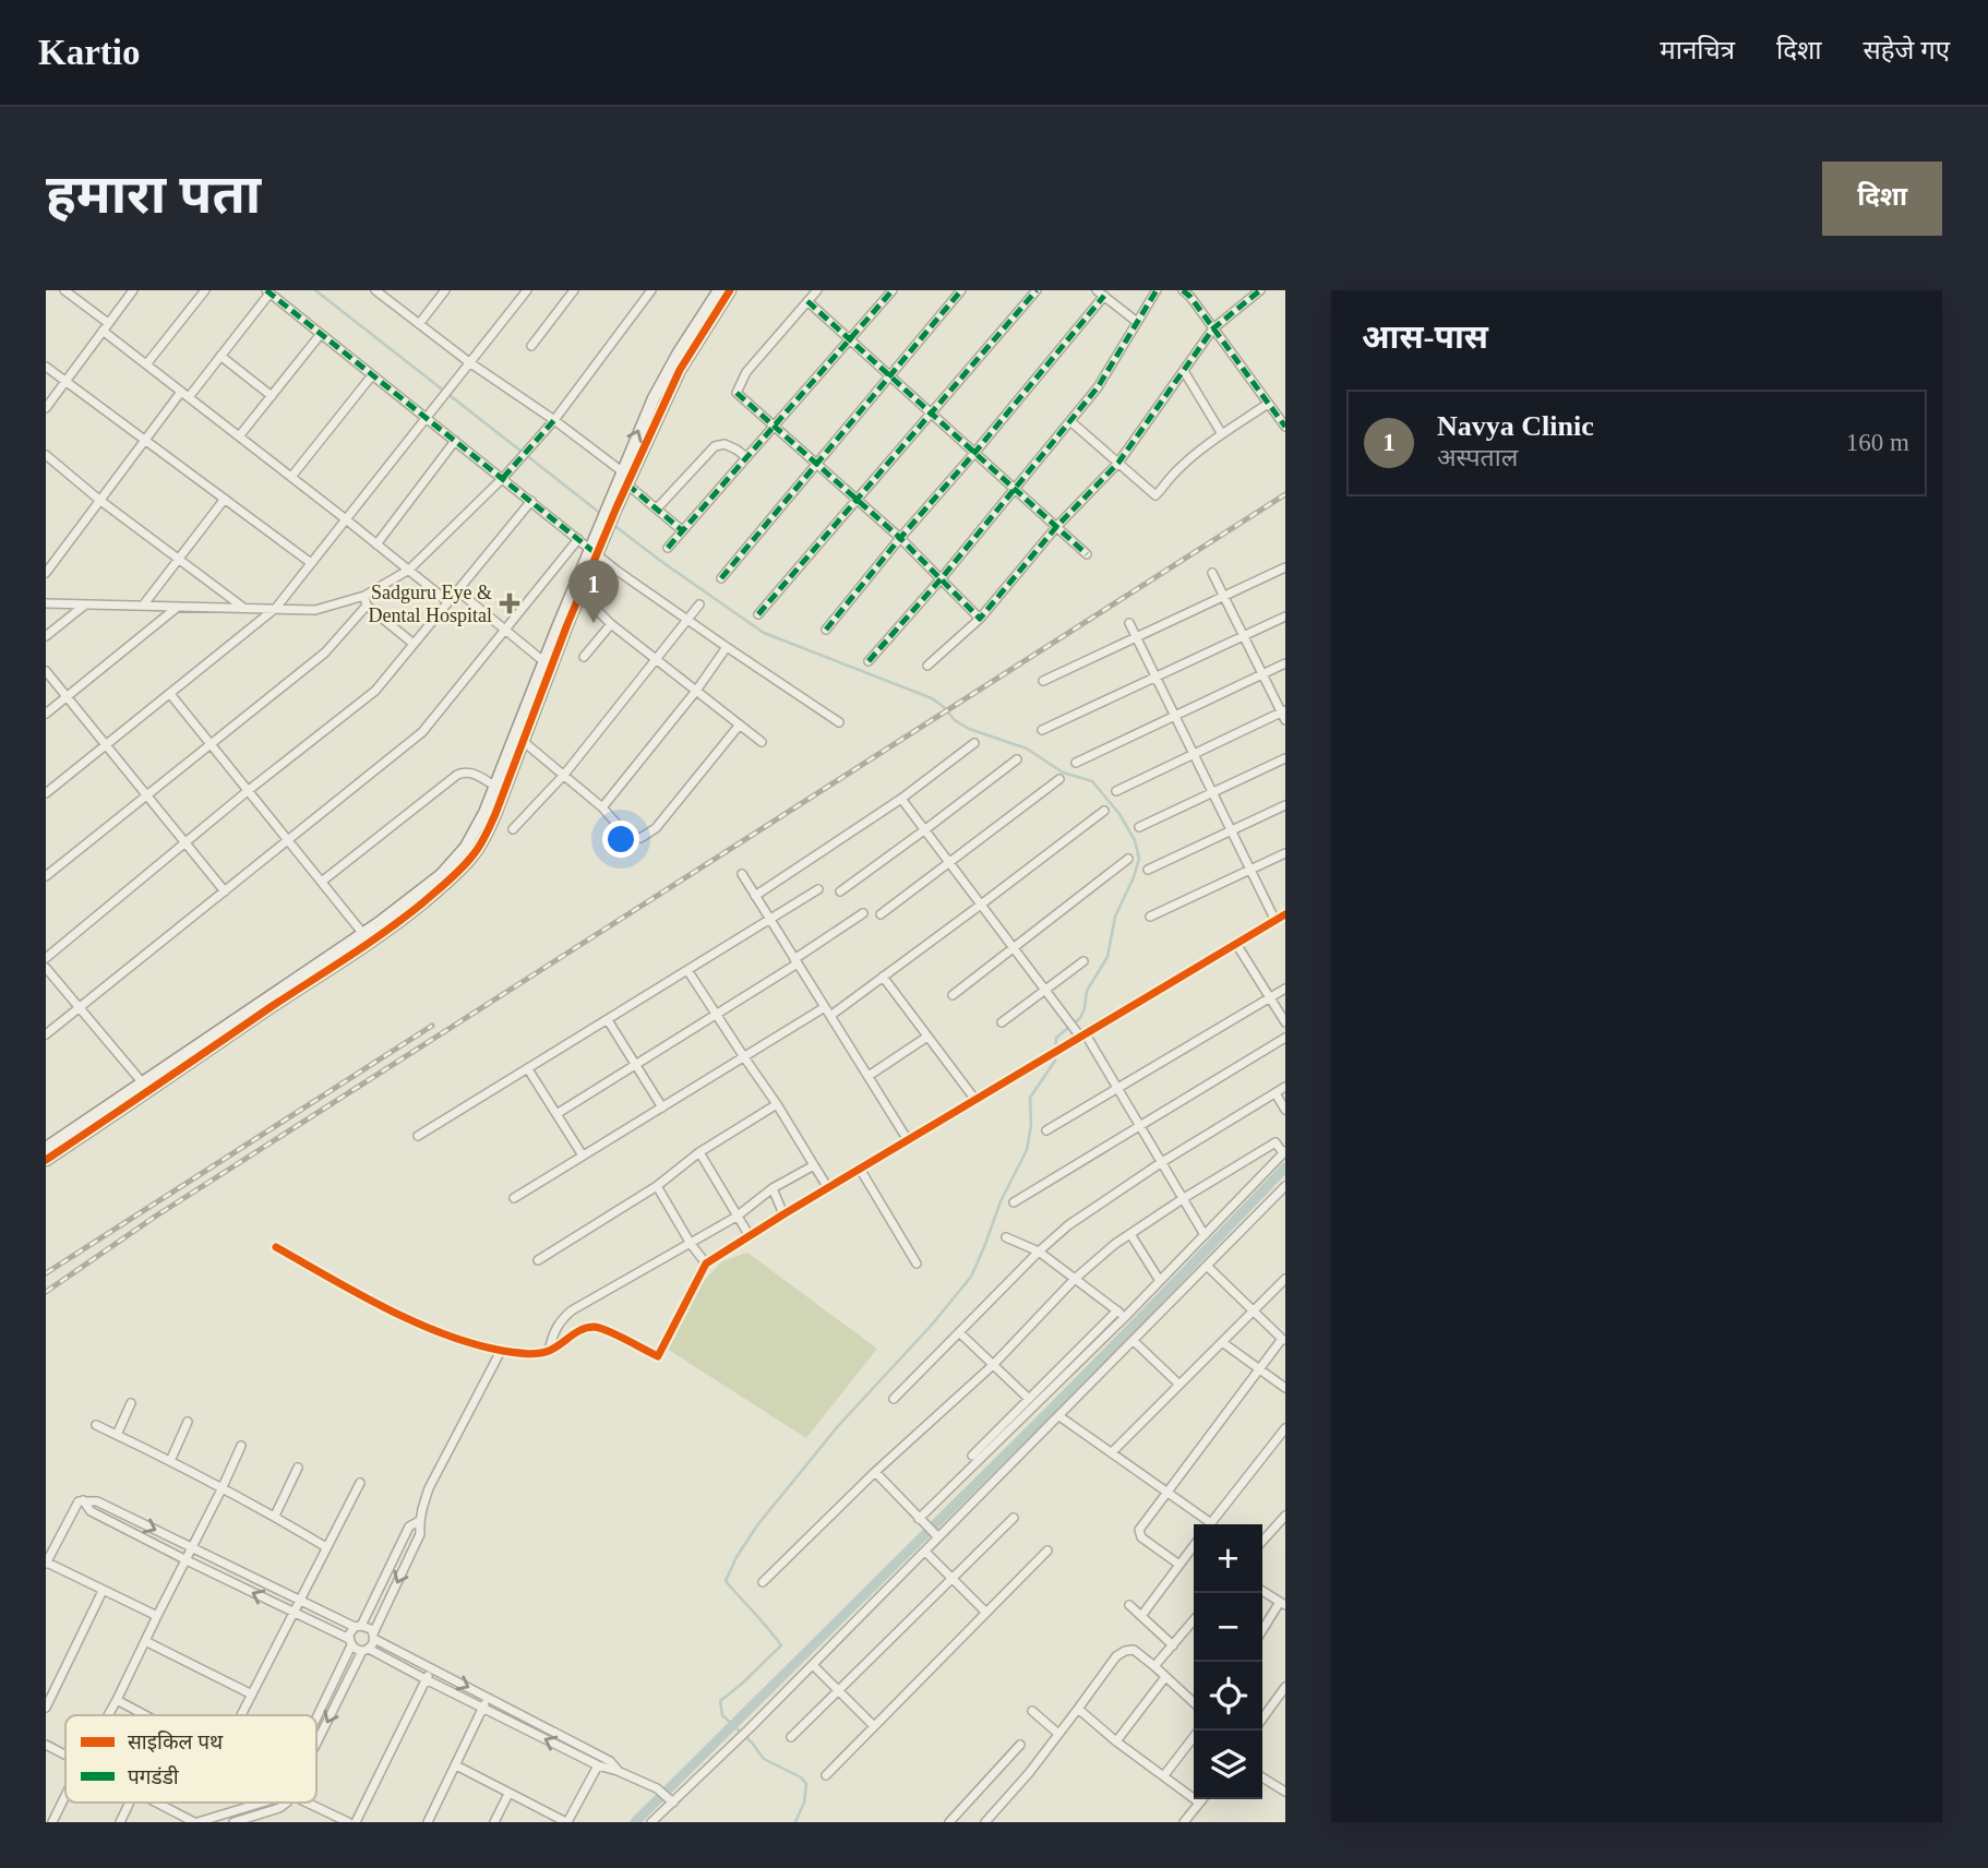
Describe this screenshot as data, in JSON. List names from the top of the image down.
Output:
{
  "places": {
    "health": ["Sadguru Eye & Dental Hospital"]
  },
  "legend": ["साइकिल पथ", "पगडंडी"],
  "page": {
    "header": "Kartio",
    "nav": ["मानचित्र", "दिशा", "सहेजे गए"],
    "buttons": "दिशा",
    "title": "हमारा पता",
    "heading": "आस-पास",
    "list": [
      {
        "mark": "1",
        "name": "Navya Clinic",
        "note": "अस्पताल",
        "value": "160 m"
      }
    ],
    "pins": "1",
    "map_buttons": ["+", "−"]
  }
}
